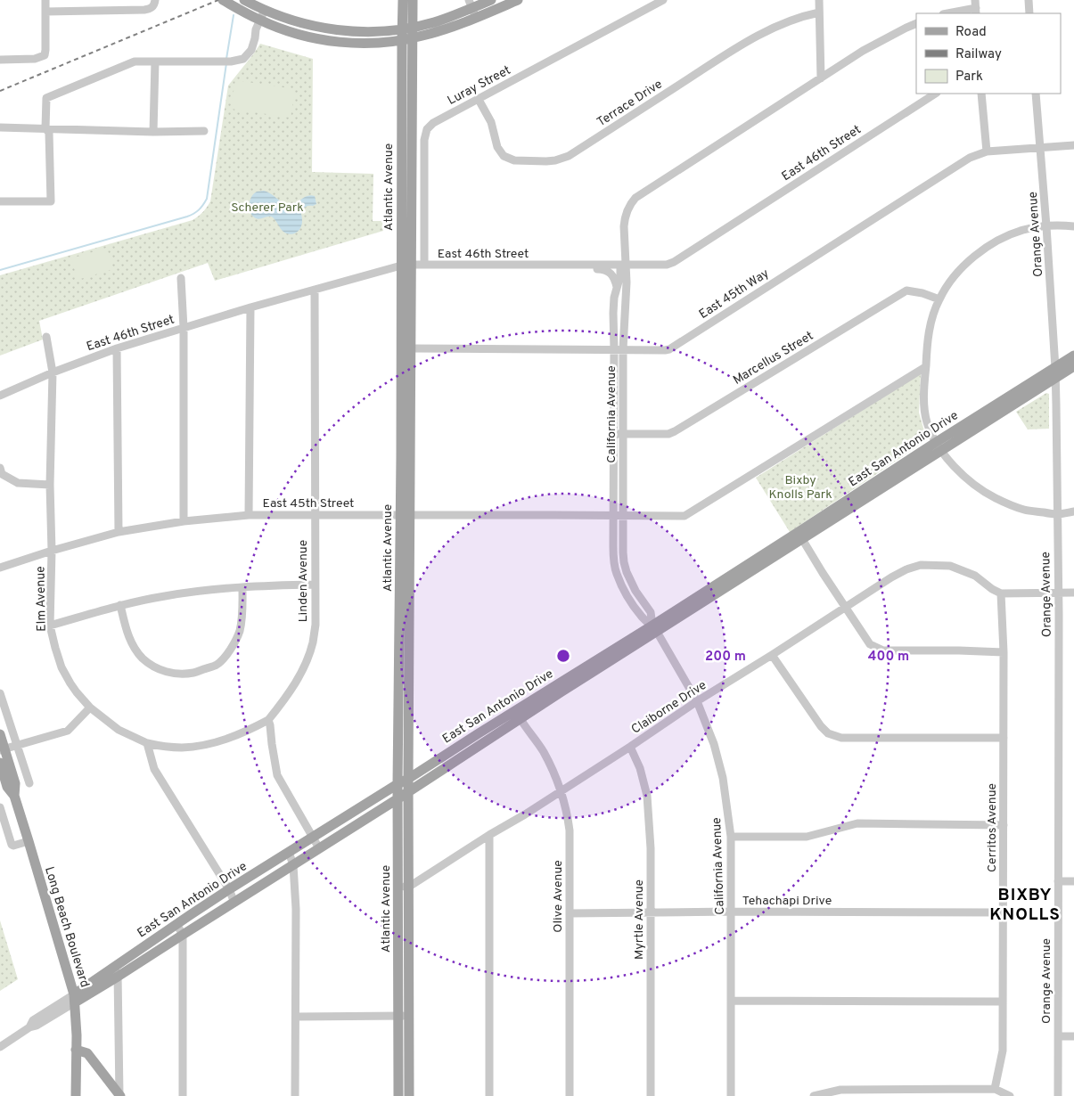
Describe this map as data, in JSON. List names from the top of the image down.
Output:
{
  "streets": {
    "main road": ["Atlantic Avenue", "East San Antonio Drive", "Long Beach Boulevard"],
    "street": [
      "Luray Street",
      "Terrace Drive",
      "East 46th Street",
      "Orange Avenue",
      "East 45th Way",
      "Marcellus Street",
      "California Avenue",
      "East 45th Street",
      "Linden Avenue",
      "Elm Avenue",
      "Claiborne Drive",
      "Cerritos Avenue",
      "Olive Avenue",
      "Tehachapi Drive",
      "Myrtle Avenue"
    ]
  },
  "crossings": [
    ["Luray Street", "Terrace Drive"],
    ["Luray Street", "East 46th Street"],
    ["East 46th Street", "Atlantic Avenue"],
    ["East 46th Street", "California Avenue"],
    ["East 46th Street", "Linden Avenue"],
    ["East 46th Street", "Elm Avenue"],
    ["Atlantic Avenue", "East 45th Way"],
    ["Atlantic Avenue", "East San Antonio Drive"],
    ["Atlantic Avenue", "East 45th Street"],
    ["Atlantic Avenue", "Claiborne Drive"],
    ["Orange Avenue", "East 45th Way"],
    ["Orange Avenue", "East San Antonio Drive"],
    ["East 45th Way", "California Avenue"],
    ["Marcellus Street", "California Avenue"],
    ["California Avenue", "East San Antonio Drive"],
    ["California Avenue", "East 45th Street"],
    ["California Avenue", "Claiborne Drive"],
    ["California Avenue", "Tehachapi Drive"],
    ["East San Antonio Drive", "Olive Avenue"],
    ["East San Antonio Drive", "Long Beach Boulevard"],
    ["East 45th Street", "Linden Avenue"],
    ["East 45th Street", "Elm Avenue"],
    ["Linden Avenue", "Elm Avenue"],
    ["Claiborne Drive", "Cerritos Avenue"],
    ["Claiborne Drive", "Olive Avenue"],
    ["Claiborne Drive", "Myrtle Avenue"],
    ["Cerritos Avenue", "Tehachapi Drive"],
    ["Olive Avenue", "Tehachapi Drive"],
    ["Tehachapi Drive", "Myrtle Avenue"]
  ],
  "districts": ["BIXBY KNOLLS"],
  "parks": ["Scherer Park", "Bixby Knolls Park"],
  "legend": ["Road", "Railway", "Park"],
  "rings": ["200 m", "400 m"]
}
